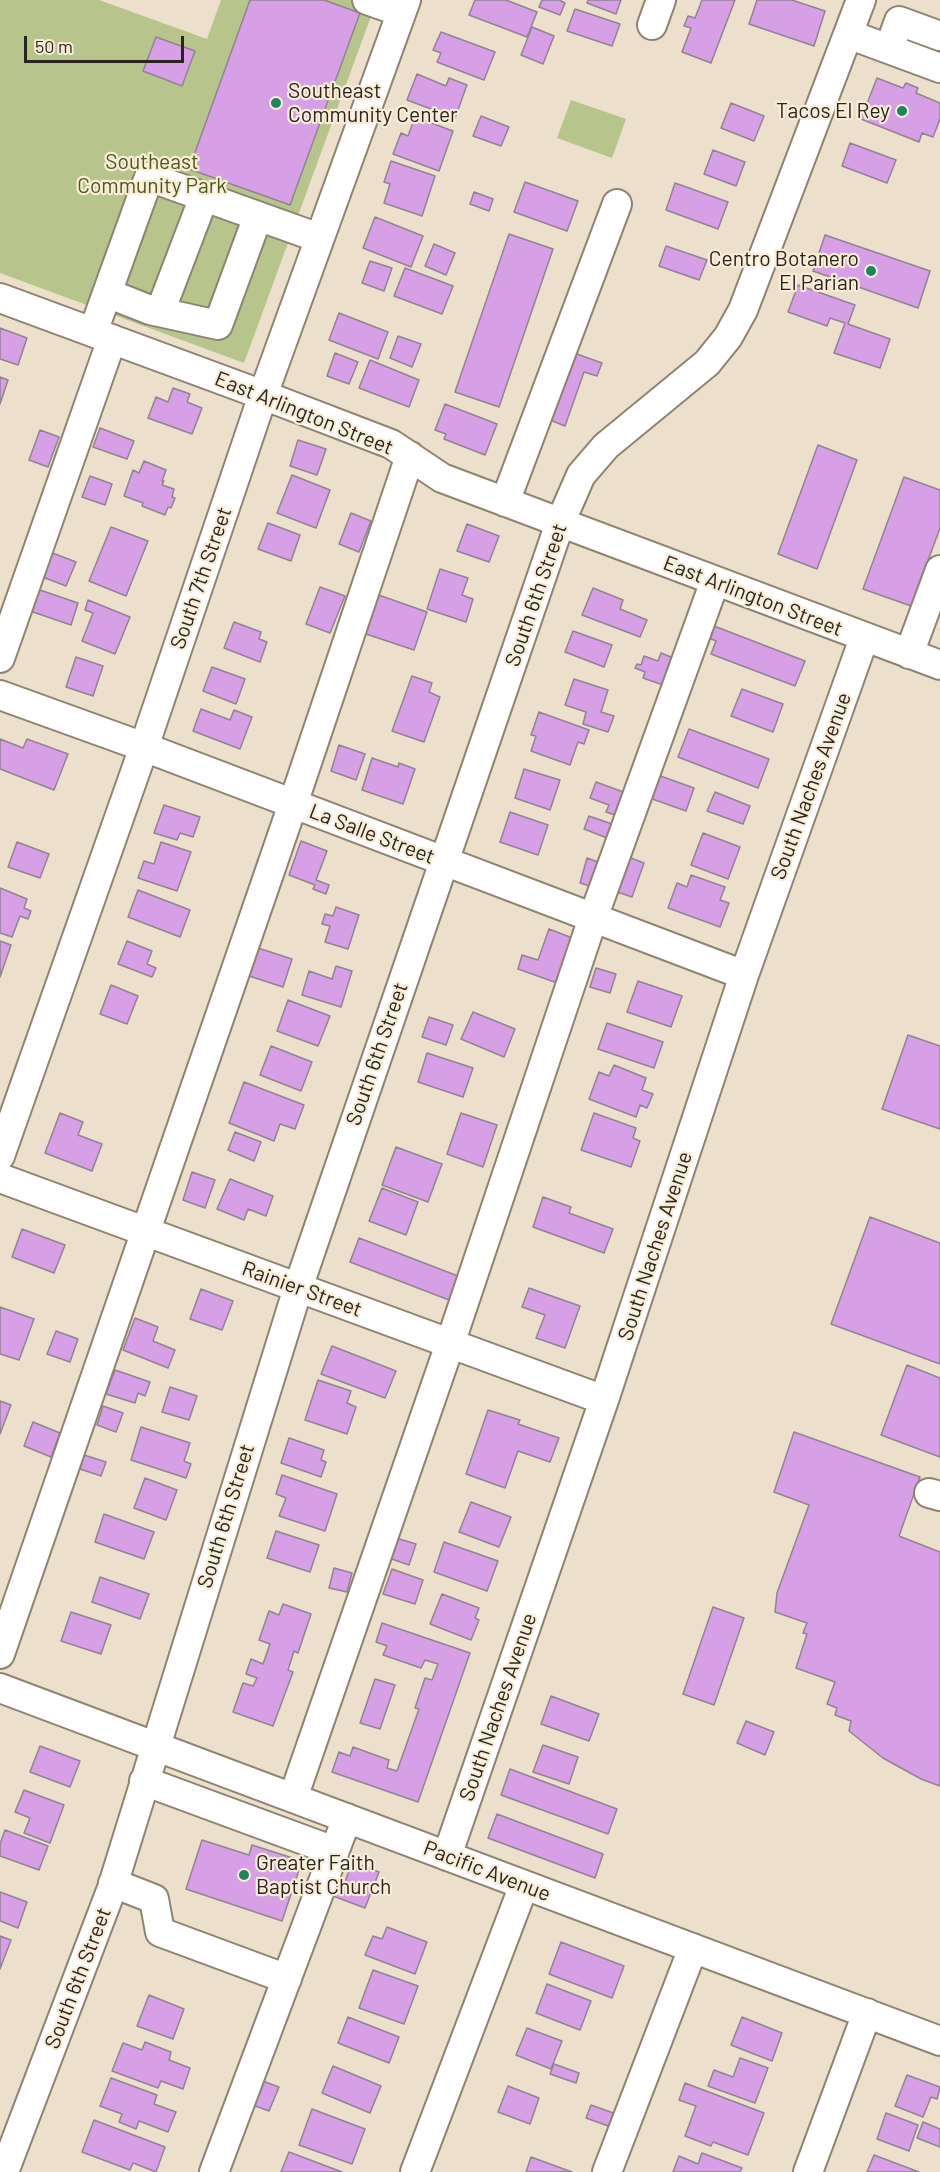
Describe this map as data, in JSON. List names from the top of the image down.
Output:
{
  "streets": {
    "street": [
      "East Arlington Street",
      "South 7th Street",
      "South 6th Street",
      "South Naches Avenue",
      "La Salle Street",
      "Rainier Street",
      "Pacific Avenue"
    ]
  },
  "crossings": [
    ["East Arlington Street", "South 7th Street"],
    ["East Arlington Street", "South 6th Street"],
    ["East Arlington Street", "South Naches Avenue"],
    ["South 7th Street", "La Salle Street"],
    ["South 6th Street", "La Salle Street"],
    ["South 6th Street", "Rainier Street"],
    ["South 6th Street", "Pacific Avenue"],
    ["South Naches Avenue", "La Salle Street"],
    ["South Naches Avenue", "Rainier Street"],
    ["South Naches Avenue", "Pacific Avenue"]
  ],
  "parks": ["Southeast Community Park"],
  "places": [
    "Southeast Community Center",
    "Tacos El Rey",
    "Centro Botanero El Parian",
    "Greater Faith Baptist Church"
  ],
  "scale_bar": "50 m"
}
